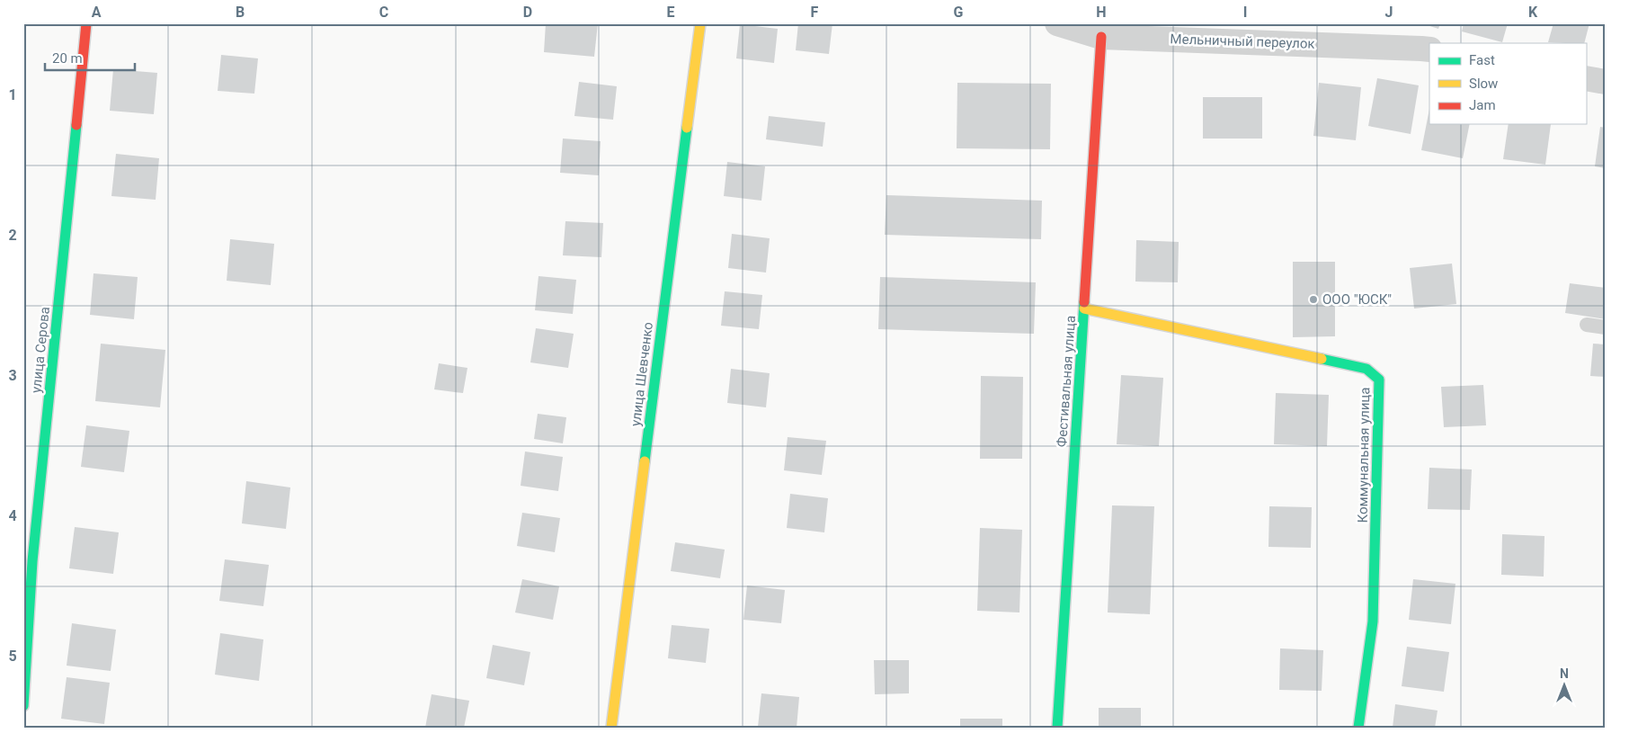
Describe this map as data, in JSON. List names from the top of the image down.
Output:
{
  "streets": {
    "street": [
      "Мельничный переулок",
      "улица Серова",
      "улица Шевченко",
      "Фестивальная улица",
      "Коммунальная улица"
    ]
  },
  "crossings": [
    ["Мельничный переулок", "Фестивальная улица"],
    ["Фестивальная улица", "Коммунальная улица"]
  ],
  "places": ["ООО \"ЮСК\""],
  "legend": ["Fast", "Slow", "Jam"],
  "scale_bar": "20 m",
  "north": "top",
  "grid": {
    "columns": [
      "A",
      "B",
      "C",
      "D",
      "E",
      "F",
      "G",
      "H",
      "I",
      "J",
      "K"
    ],
    "rows": [
      "1",
      "2",
      "3",
      "4",
      "5"
    ]
  }
}
